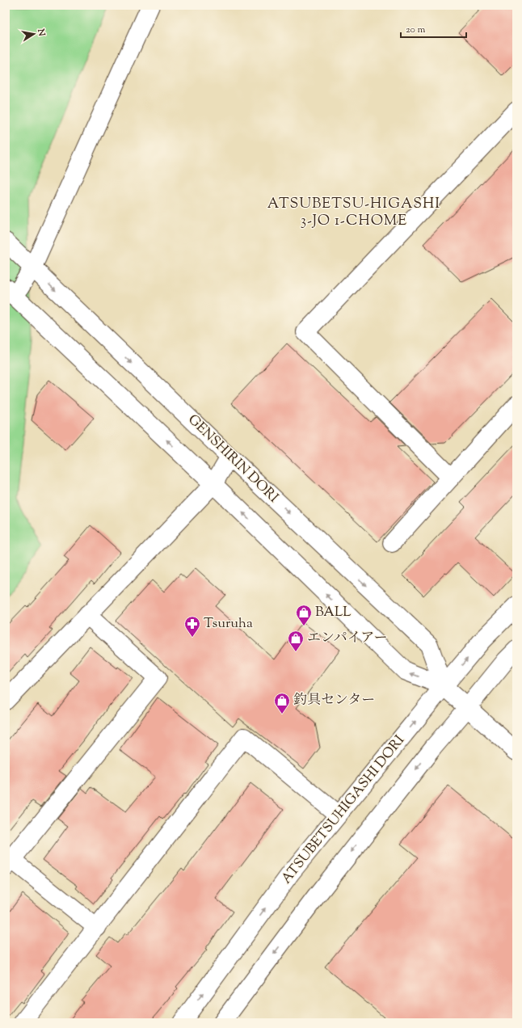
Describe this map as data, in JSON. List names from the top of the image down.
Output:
{
  "streets": {
    "street": ["GENSHIRIN DORI", "ATSUBETSUHIGASHI DORI"]
  },
  "crossings": [
    ["GENSHIRIN DORI", "ATSUBETSUHIGASHI DORI"]
  ],
  "districts": ["ATSUBETSU-HIGASHI 3-JO 1-CHOME"],
  "places": {
    "shop": ["BALL", "エンパイアー", "釣具センター"],
    "pharmacy": ["Tsuruha"]
  },
  "scale_bar": "20 m",
  "north": "right"
}
